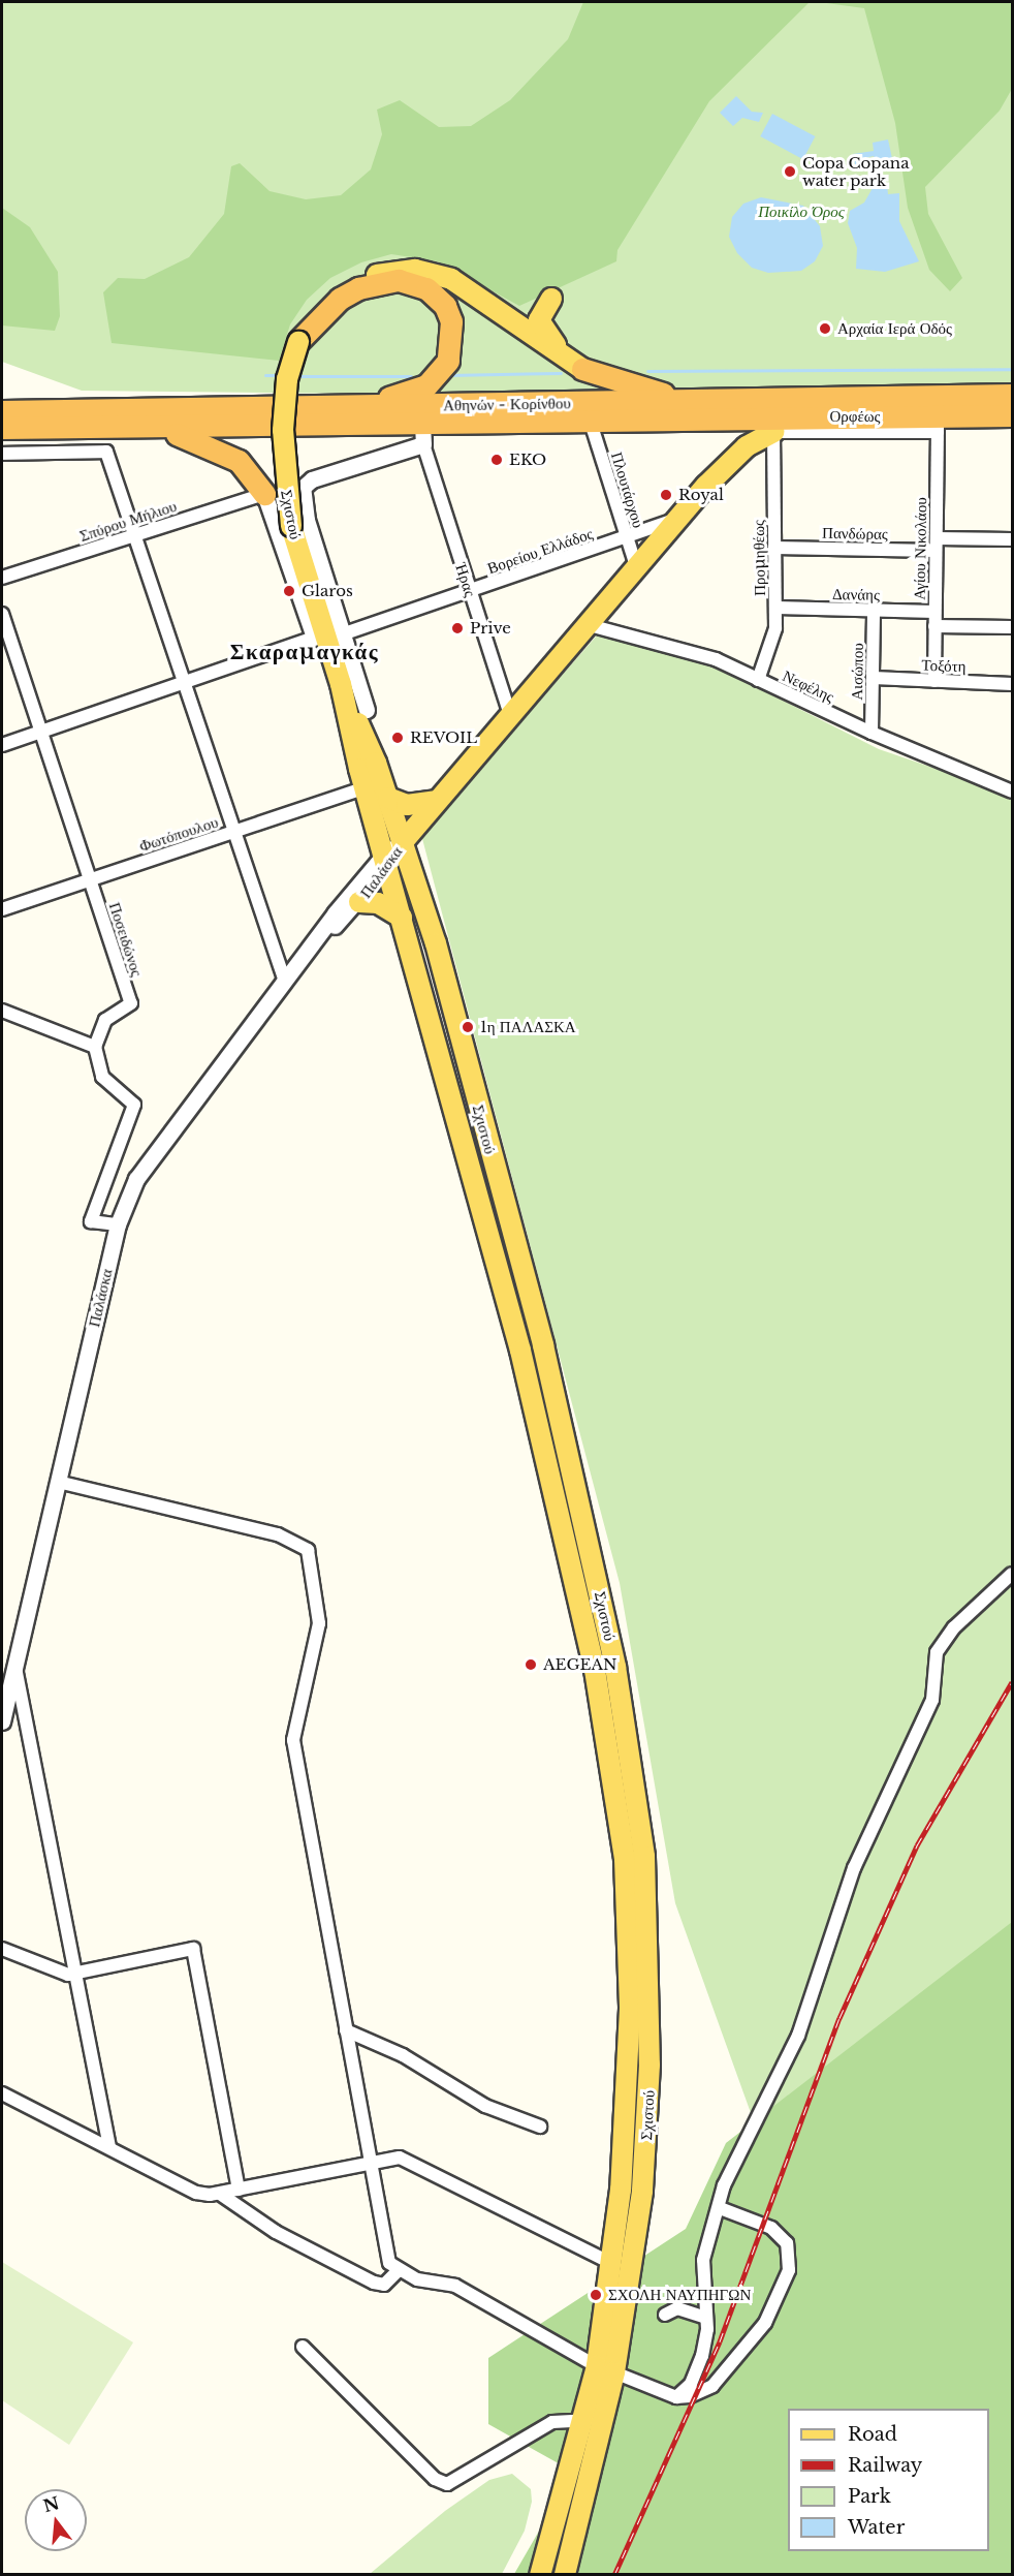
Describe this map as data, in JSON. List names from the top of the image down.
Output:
{
  "streets": {
    "highway": ["Αθηνών - Κορίνθου"],
    "main road": ["Σχιστού"],
    "street": [
      "Ορφέως",
      "Πλουτάρχου",
      "Σπύρου Μήλιου",
      "Πανδώρας",
      "Αγίου Νικολάου",
      "Βορείου Ελλάδος",
      "Προμηθέως",
      "Ήρας",
      "Δανάης",
      "Τοξότη",
      "Αισώπου",
      "Νεφέλης",
      "Φωτόπουλου",
      "Παλάσκα",
      "Ποσειδώνος"
    ]
  },
  "crossings": [
    ["Αθηνών - Κορίνθου", "Ορφέως"],
    ["Αθηνών - Κορίνθου", "Πλουτάρχου"],
    ["Αθηνών - Κορίνθου", "Σχιστού"],
    ["Αθηνών - Κορίνθου", "Αγίου Νικολάου"],
    ["Αθηνών - Κορίνθου", "Ήρας"],
    ["Ορφέως", "Αγίου Νικολάου"],
    ["Ορφέως", "Προμηθέως"],
    ["Πλουτάρχου", "Βορείου Ελλάδος"],
    ["Σχιστού", "Σπύρου Μήλιου"],
    ["Σχιστού", "Βορείου Ελλάδος"],
    ["Σχιστού", "Ήρας"],
    ["Σχιστού", "Φωτόπουλου"],
    ["Σχιστού", "Παλάσκα"],
    ["Πανδώρας", "Αγίου Νικολάου"],
    ["Πανδώρας", "Προμηθέως"],
    ["Αγίου Νικολάου", "Δανάης"],
    ["Αγίου Νικολάου", "Τοξότη"],
    ["Βορείου Ελλάδος", "Ήρας"],
    ["Προμηθέως", "Δανάης"],
    ["Προμηθέως", "Νεφέλης"],
    ["Δανάης", "Αισώπου"],
    ["Τοξότη", "Αισώπου"],
    ["Αισώπου", "Νεφέλης"],
    ["Φωτόπουλου", "Ποσειδώνος"]
  ],
  "districts": ["Σκαραμαγκάς"],
  "parks": ["Ποικίλο Όρος"],
  "places": [
    "Copa Copana water park",
    "Αρχαία Ιερά Οδός",
    "EKO",
    "Royal",
    "Glaros",
    "Prive",
    "REVOIL",
    "1η ΠΑΛΑΣΚΑ",
    "AEGEAN",
    "ΣΧΟΛΗ ΝΑΥΠΗΓΩΝ"
  ],
  "legend": [
    "Road",
    "Railway",
    "Park",
    "Water"
  ],
  "north": "top"
}
